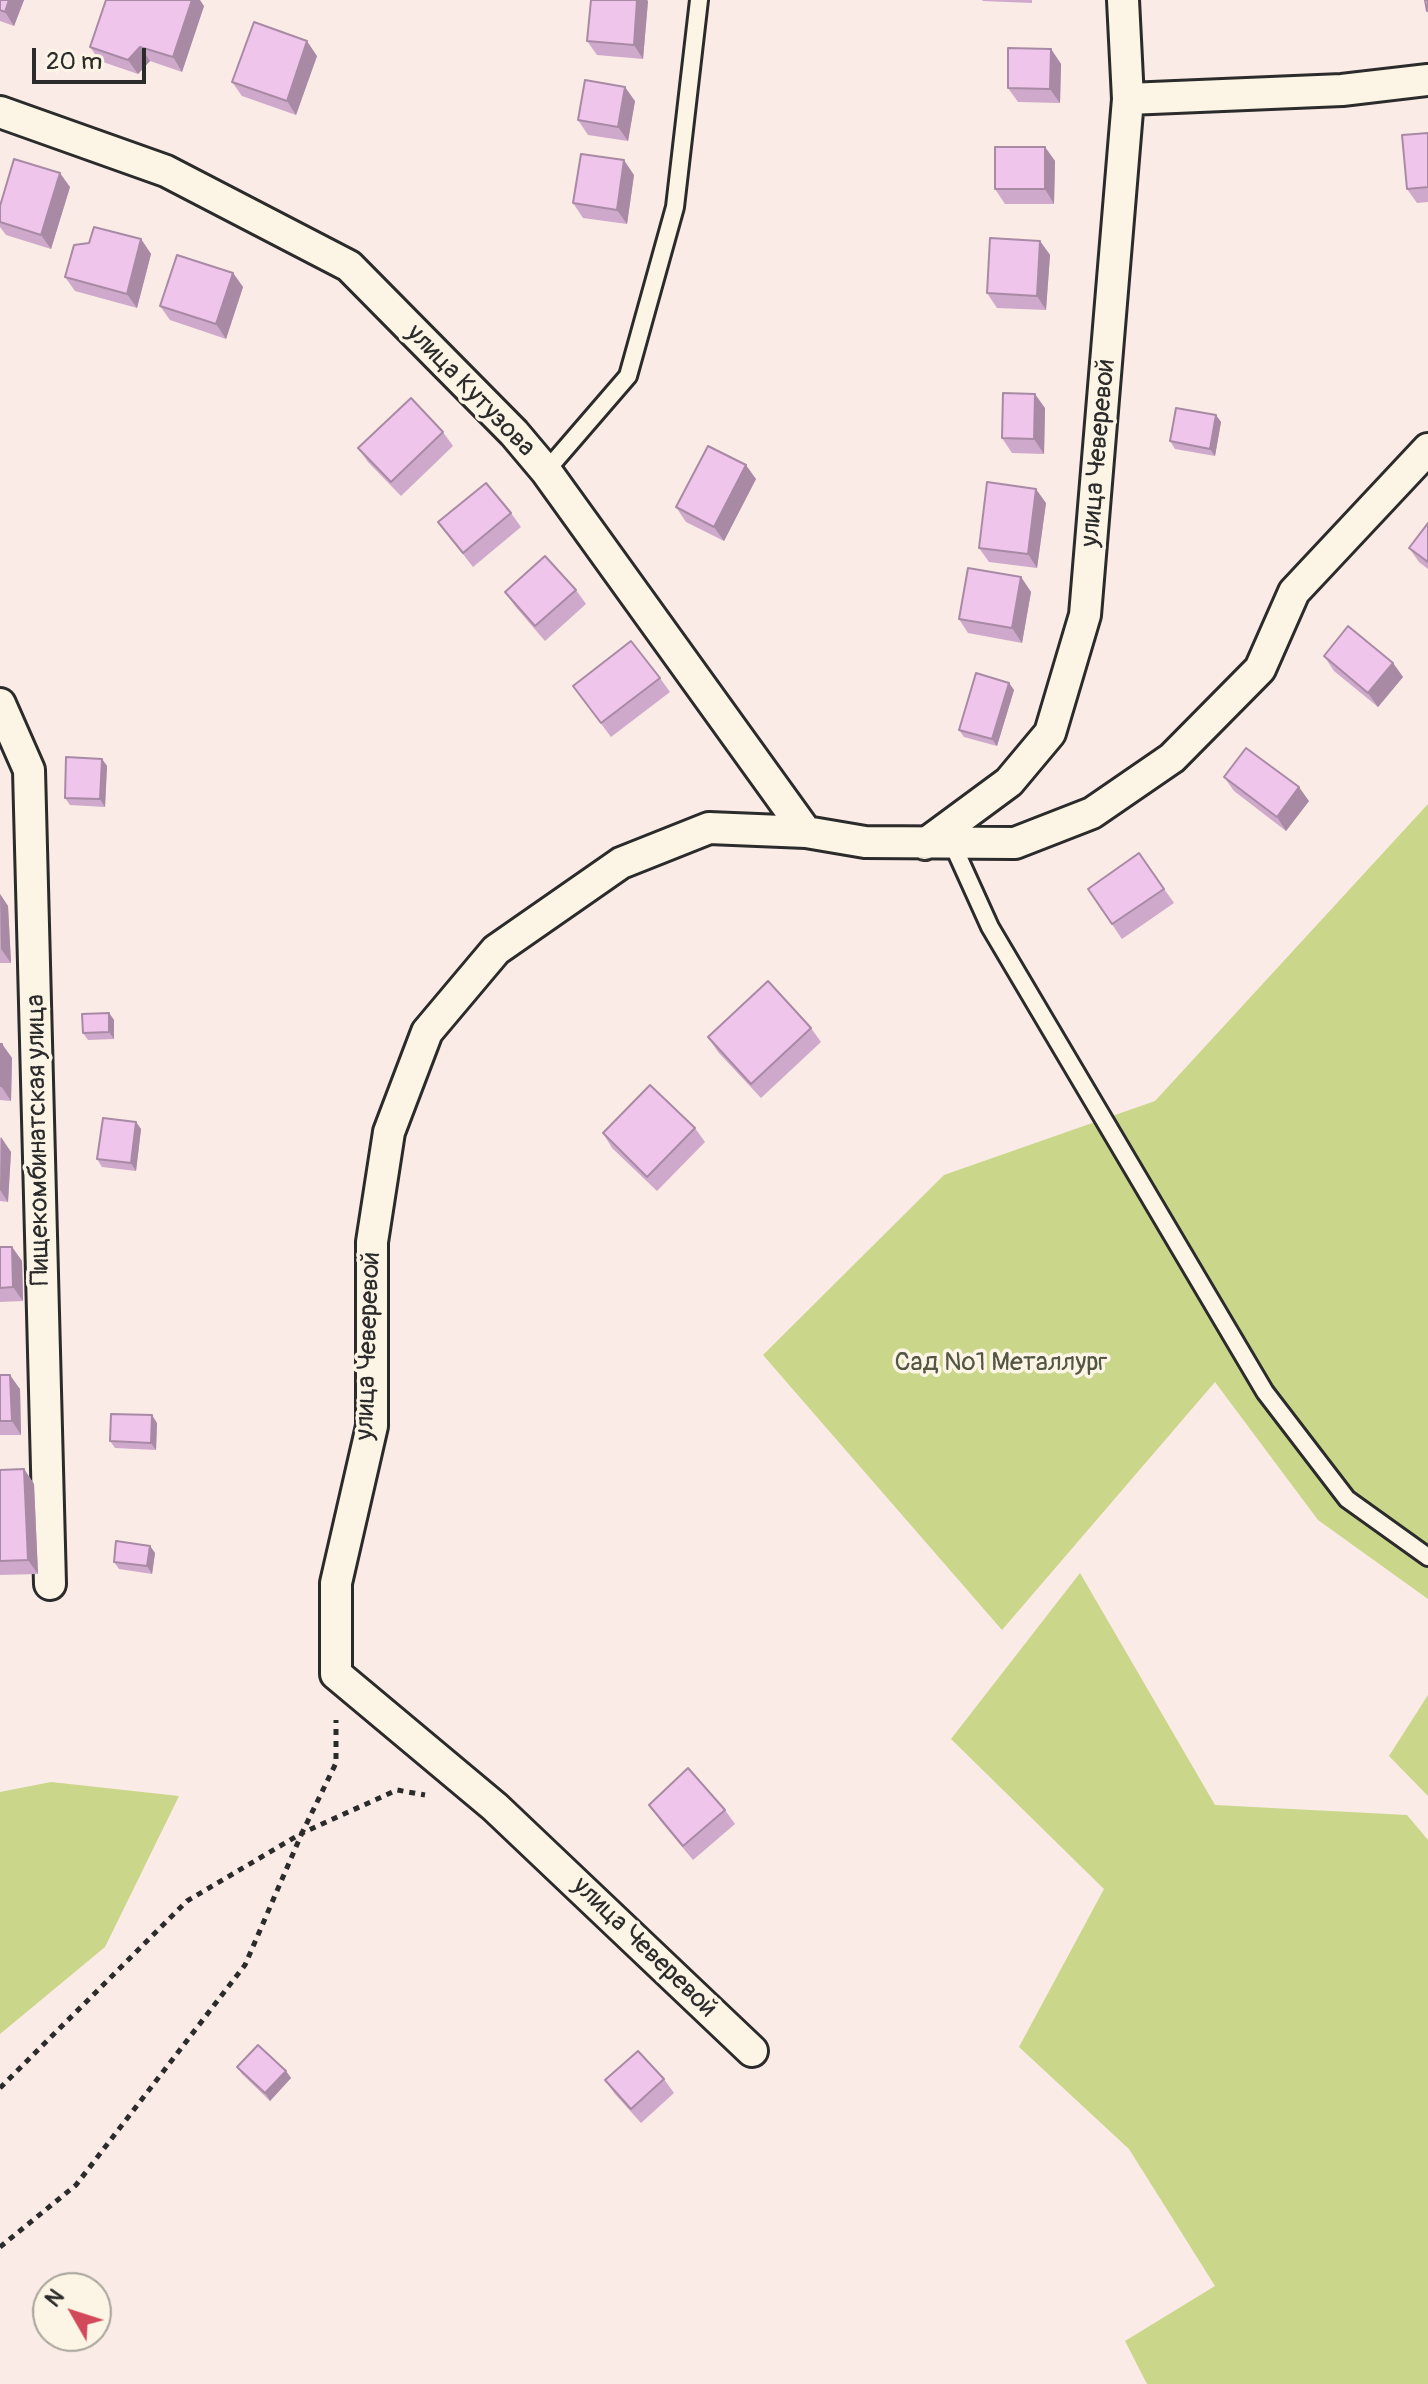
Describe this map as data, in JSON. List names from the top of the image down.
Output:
{
  "streets": {
    "street": ["улица Кутузова", "улица Чеверевой", "Пищекомбинатская улица"]
  },
  "crossings": [
    ["улица Кутузова", "улица Чеверевой"]
  ],
  "parks": ["Сад №1 Металлург"],
  "scale_bar": "20 m",
  "north": "top left"
}
